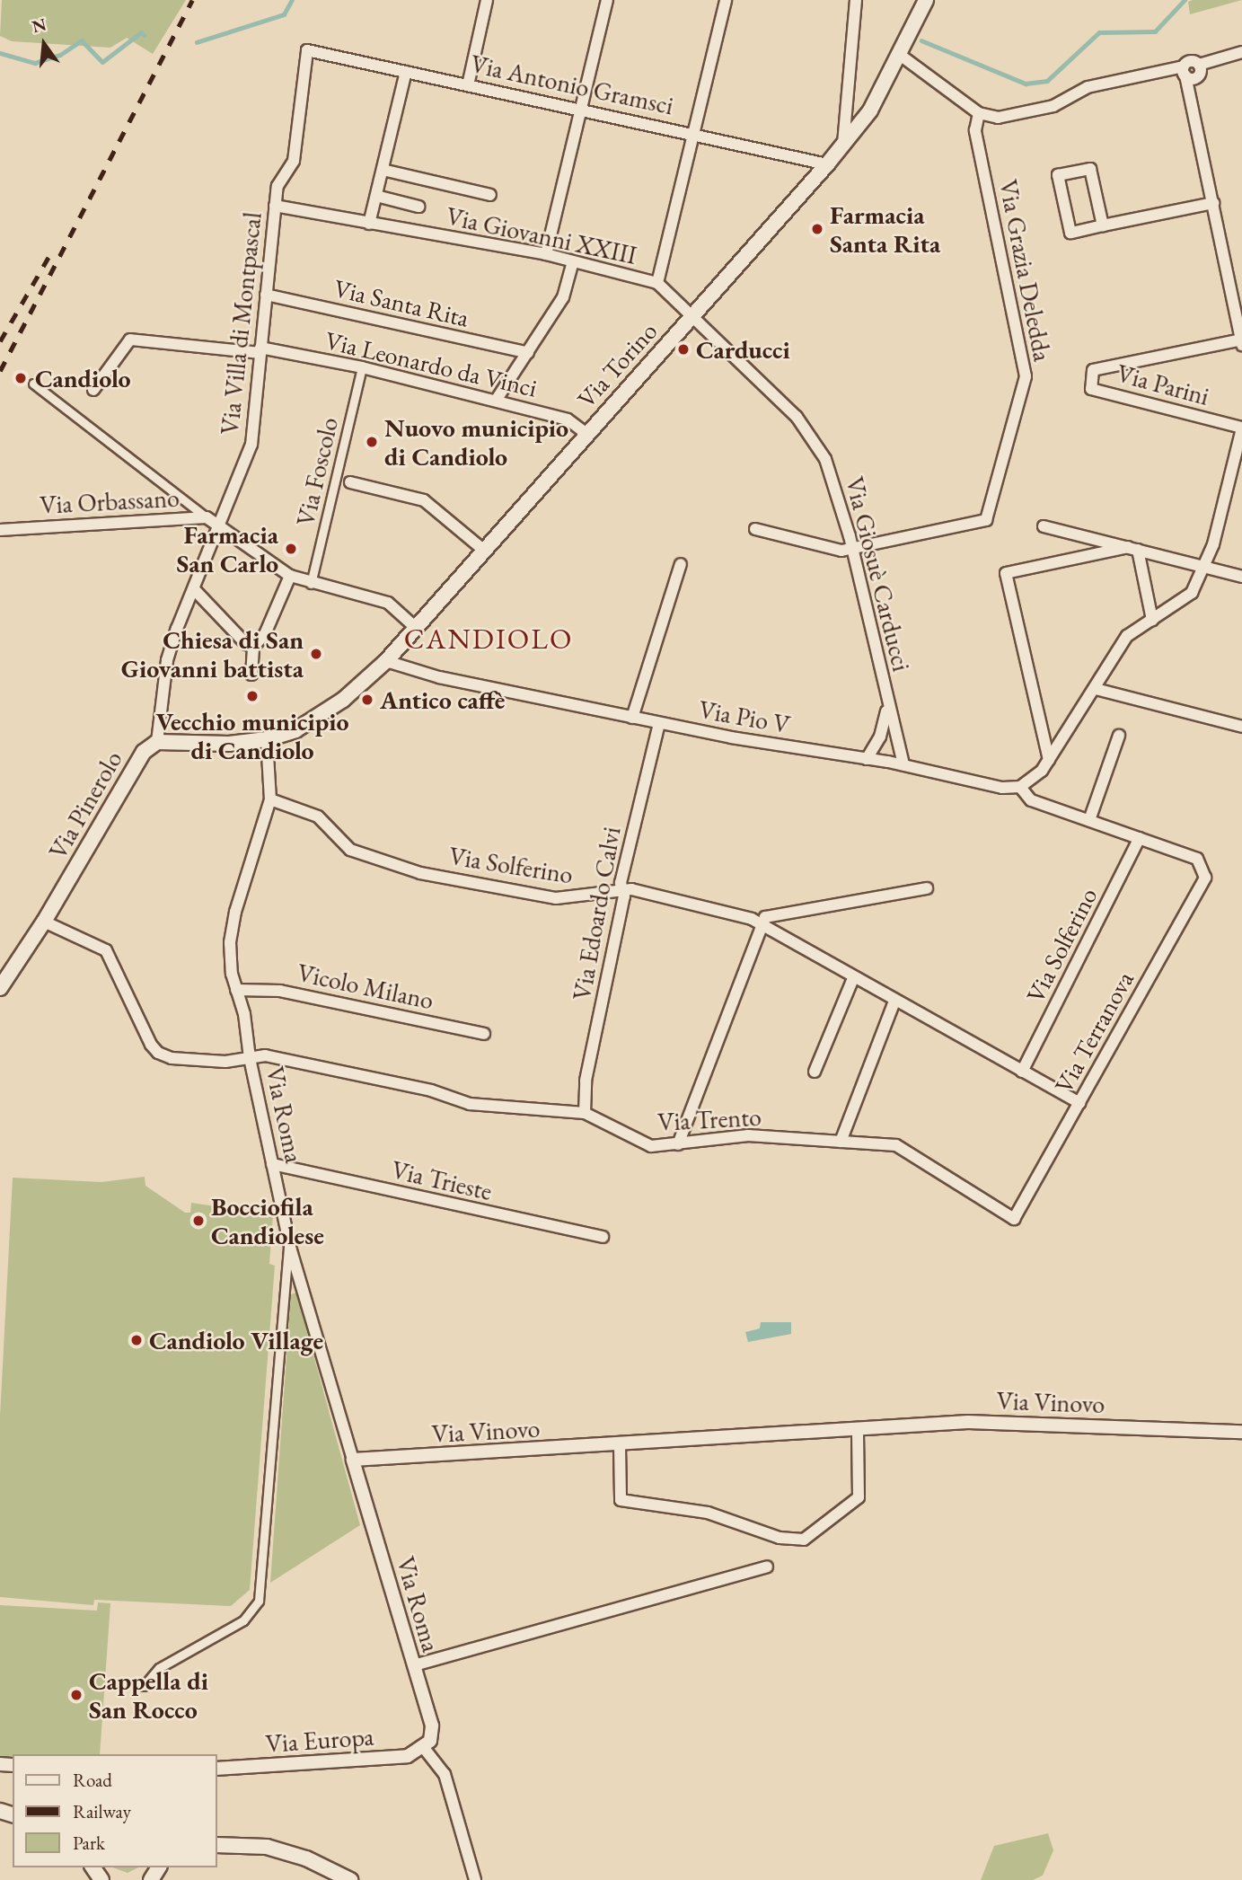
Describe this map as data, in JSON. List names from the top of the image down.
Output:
{
  "streets": {
    "main road": ["Via Torino", "Via Pinerolo"],
    "street": [
      "Via Antonio Gramsci",
      "Via Giovanni XXIII",
      "Via Grazia Deledda",
      "Via Santa Rita",
      "Via Villa di Montpascal",
      "Via Leonardo da Vinci",
      "Via Parini",
      "Via Foscolo",
      "Via Orbassano",
      "Via Giosuè Carducci",
      "Via Pio V",
      "Via Solferino",
      "Via Edoardo Calvi",
      "Vicolo Milano",
      "Via Terranova",
      "Via Roma",
      "Via Trento",
      "Via Trieste",
      "Via Vinovo",
      "Via Europa"
    ]
  },
  "crossings": [
    ["Via Antonio Gramsci", "Via Villa di Montpascal"],
    ["Via Antonio Gramsci", "Via Torino"],
    ["Via Giovanni XXIII", "Via Villa di Montpascal"],
    ["Via Giovanni XXIII", "Via Torino"],
    ["Via Giovanni XXIII", "Via Giosuè Carducci"],
    ["Via Grazia Deledda", "Via Giosuè Carducci"],
    ["Via Santa Rita", "Via Villa di Montpascal"],
    ["Via Villa di Montpascal", "Via Leonardo da Vinci"],
    ["Via Villa di Montpascal", "Via Orbassano"],
    ["Via Villa di Montpascal", "Via Pinerolo"],
    ["Via Leonardo da Vinci", "Via Torino"],
    ["Via Leonardo da Vinci", "Via Foscolo"],
    ["Via Torino", "Via Orbassano"],
    ["Via Torino", "Via Giosuè Carducci"],
    ["Via Torino", "Via Pio V"],
    ["Via Torino", "Via Pinerolo"],
    ["Via Torino", "Via Roma"],
    ["Via Foscolo", "Via Orbassano"],
    ["Via Giosuè Carducci", "Via Pio V"],
    ["Via Pio V", "Via Edoardo Calvi"],
    ["Via Pinerolo", "Via Roma"],
    ["Via Pinerolo", "Via Trento"],
    ["Via Solferino", "Via Edoardo Calvi"],
    ["Via Solferino", "Via Terranova"],
    ["Via Solferino", "Via Roma"],
    ["Via Edoardo Calvi", "Via Trento"],
    ["Vicolo Milano", "Via Roma"],
    ["Via Terranova", "Via Trento"],
    ["Via Roma", "Via Trento"],
    ["Via Roma", "Via Trieste"],
    ["Via Roma", "Via Vinovo"],
    ["Via Roma", "Via Europa"]
  ],
  "districts": ["CANDIOLO"],
  "places": [
    "Farmacia Santa Rita",
    "Carducci",
    "Candiolo",
    "Nuovo municipio di Candiolo",
    "Farmacia San Carlo",
    "Chiesa di San Giovanni battista",
    "Vecchio municipio di Candiolo",
    "Antico caffè",
    "Bocciofila Candiolese",
    "Candiolo Village",
    "Cappella di San Rocco"
  ],
  "legend": ["Road", "Railway", "Park"],
  "north": "top"
}
